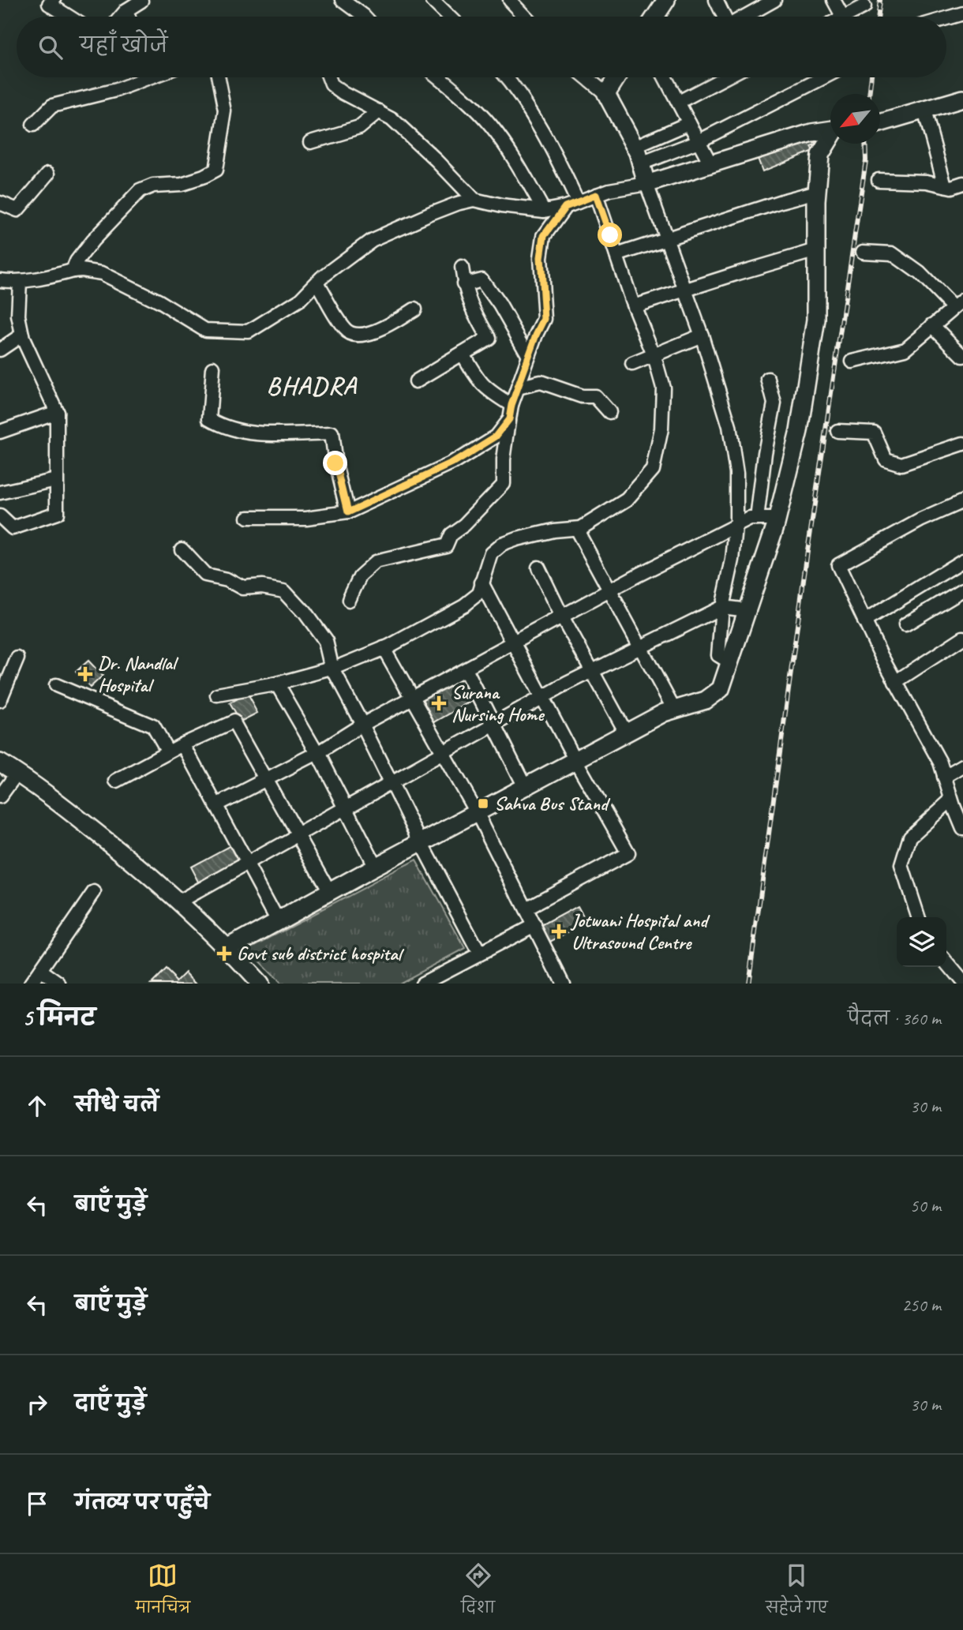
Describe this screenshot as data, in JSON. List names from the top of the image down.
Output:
{
  "districts": ["BHADRA"],
  "places": {
    "health": [
      "Dr. Nandlal Hospital",
      "Surana Nursing Home",
      "Jotwani Hospital and Ultrasound Centre",
      "Govt sub district hospital"
    ],
    "transit": ["Sahva Bus Stand"]
  },
  "north": "bottom left",
  "page": {
    "search": "यहाँ खोजें",
    "heading": ["5 मिनट", "पैदल · 360 m"],
    "list": [
      ["सीधे चलें", "30 m"],
      ["बाएँ मुड़ें", "50 m"],
      ["बाएँ मुड़ें", "250 m"],
      ["दाएँ मुड़ें", "30 m"],
      "गंतव्य पर पहुँचे"
    ],
    "nav": ["मानचित्र", "दिशा", "सहेजे गए"]
  }
}
